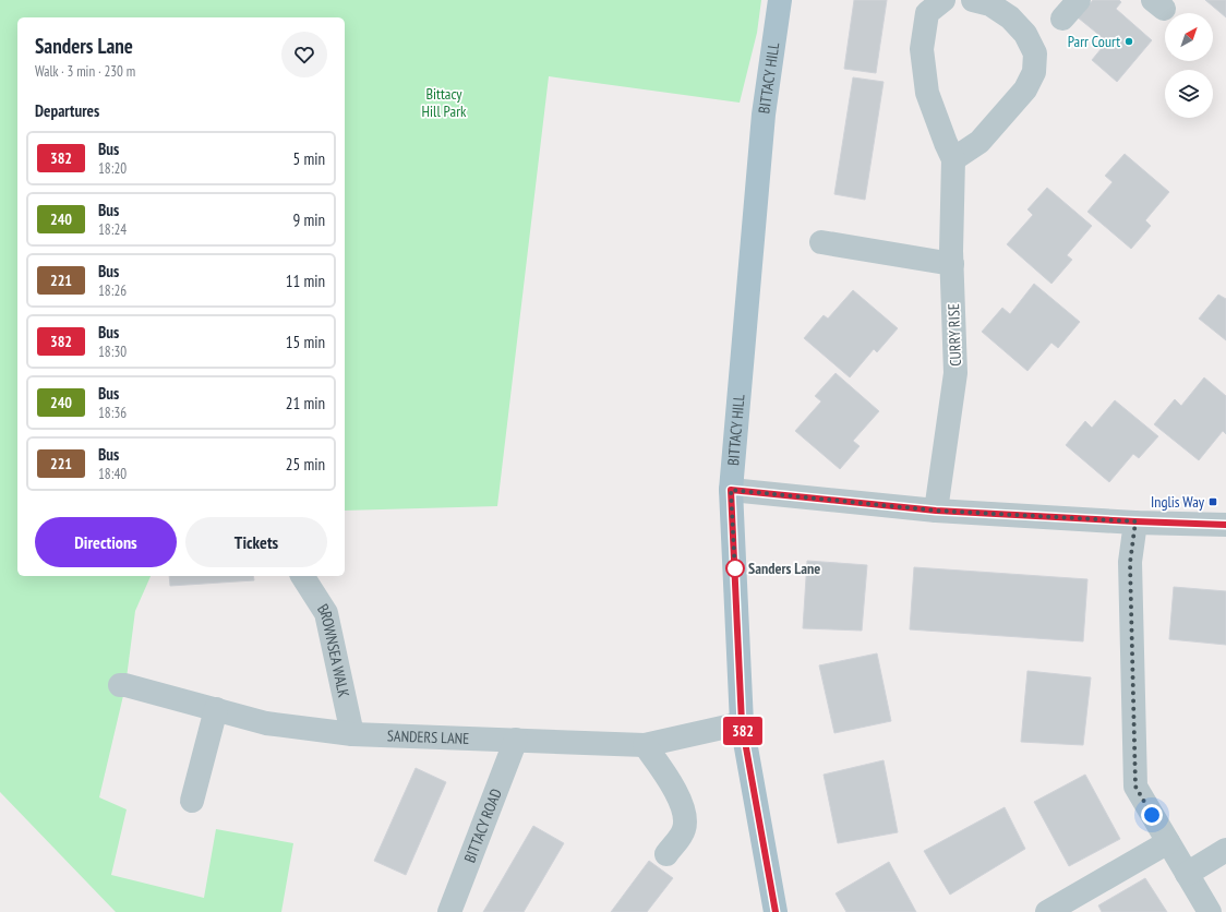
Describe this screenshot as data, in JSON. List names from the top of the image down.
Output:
{
  "streets": {
    "main road": ["BITTACY HILL"],
    "street": [
      "CURRY RISE",
      "BROWNSEA WALK",
      "SANDERS LANE",
      "BITTACY ROAD"
    ]
  },
  "crossings": [
    ["BITTACY HILL", "SANDERS LANE"],
    ["BROWNSEA WALK", "SANDERS LANE"],
    ["SANDERS LANE", "BITTACY ROAD"]
  ],
  "parks": ["Bittacy Hill Park"],
  "places": {
    "other": ["Parr Court", "Sanders Lane"],
    "transit": ["Inglis Way"]
  },
  "lines": ["bus line 382"],
  "north": "top right",
  "page": {
    "on_map": "382",
    "heading": [
      ["Sanders Lane", "Walk · 3 min · 230 m"],
      "Departures"
    ],
    "list": [
      {
        "mark": "382",
        "name": "Bus",
        "note": "18:20",
        "value": "5 min"
      },
      {
        "mark": "240",
        "name": "Bus",
        "note": "18:24",
        "value": "9 min"
      },
      {
        "mark": "221",
        "name": "Bus",
        "note": "18:26",
        "value": "11 min"
      },
      {
        "mark": "382",
        "name": "Bus",
        "note": "18:30",
        "value": "15 min"
      },
      {
        "mark": "240",
        "name": "Bus",
        "note": "18:36",
        "value": "21 min"
      },
      {
        "mark": "221",
        "name": "Bus",
        "note": "18:40",
        "value": "25 min"
      }
    ],
    "buttons": ["Directions", "Tickets"]
  }
}
